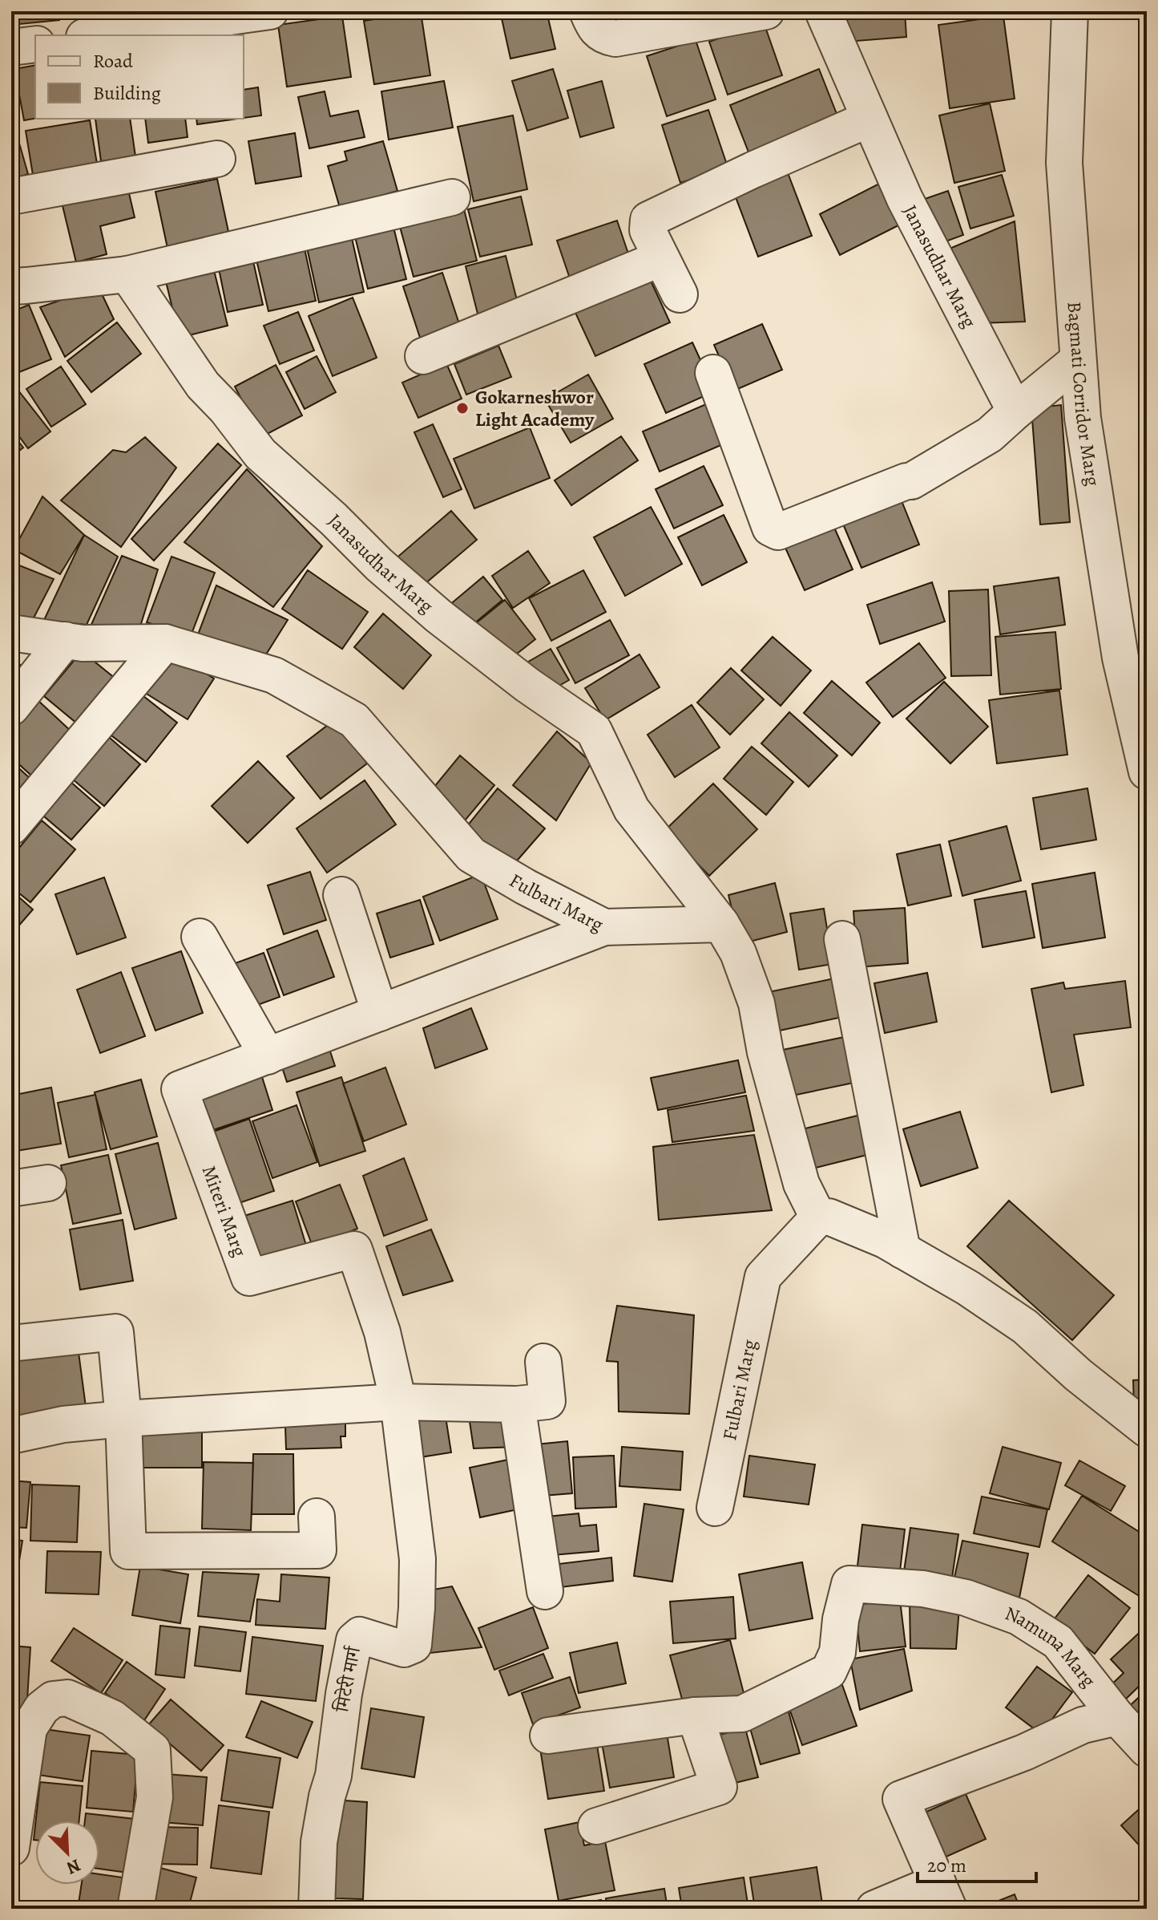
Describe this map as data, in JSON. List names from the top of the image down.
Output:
{
  "streets": {
    "street": [
      "Janasudhar Marg",
      "Bagmati Corridor Marg",
      "Fulbari Marg",
      "Miteri Marg",
      "Namuna Marg",
      "मिटेरी मार्ग"
    ]
  },
  "crossings": [
    ["Janasudhar Marg", "Fulbari Marg"],
    ["Fulbari Marg", "Miteri Marg"],
    ["Miteri Marg", "मिटेरी मार्ग"]
  ],
  "places": ["Gokarneshwor Light Academy"],
  "legend": ["Road", "Building"],
  "scale_bar": "20 m",
  "north": "bottom right"
}
